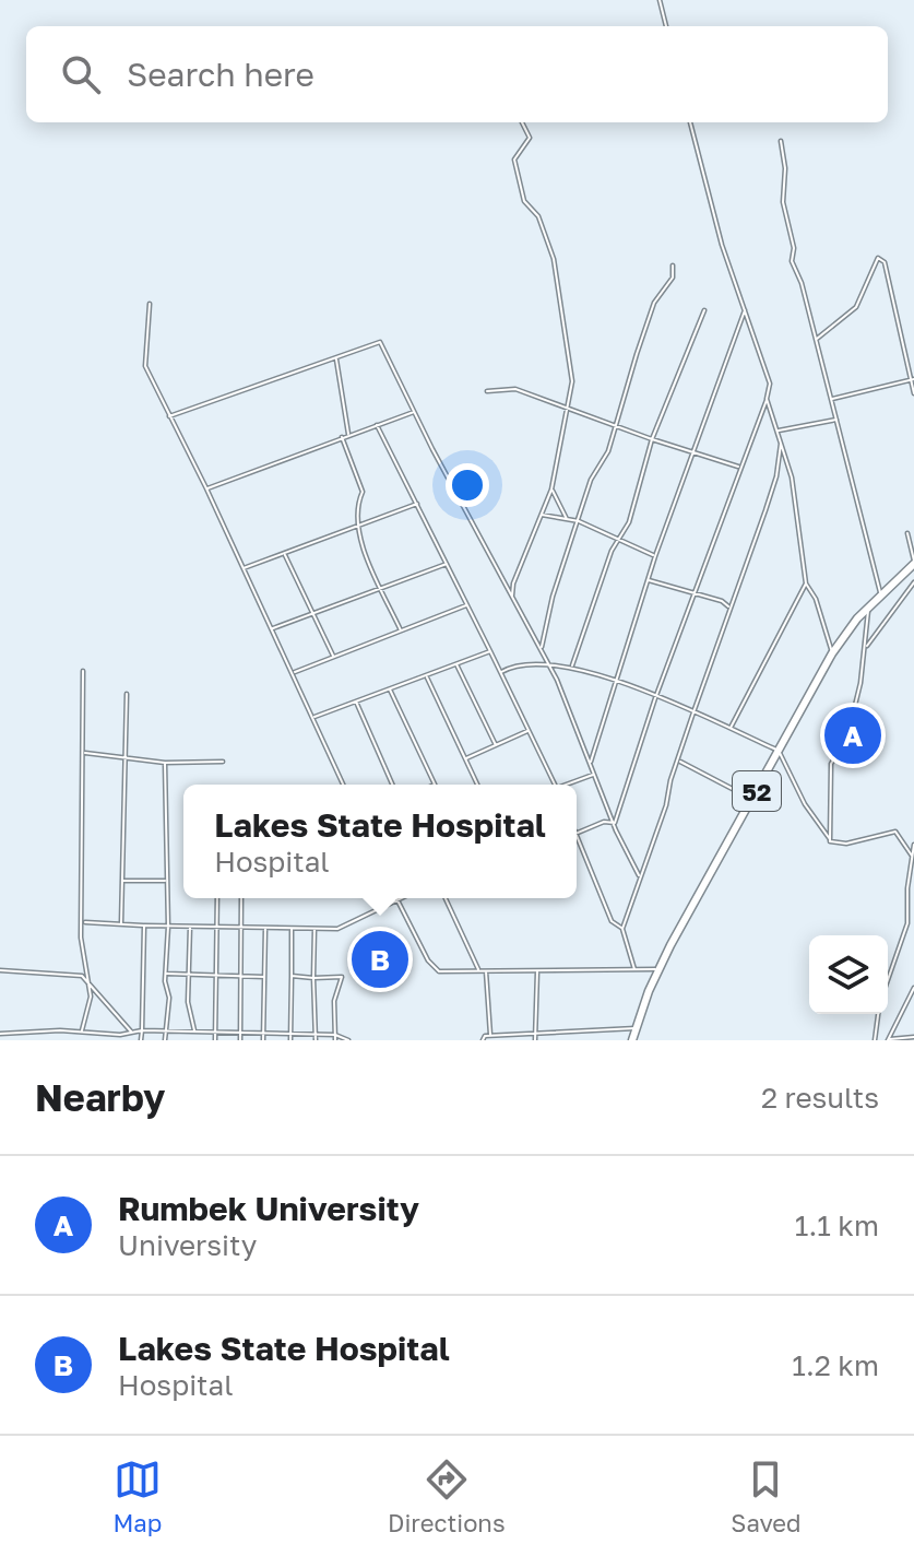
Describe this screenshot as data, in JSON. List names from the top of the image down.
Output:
{
  "streets": {
    "main road": ["52"]
  },
  "page": {
    "search": "Search here",
    "pins": ["A", "B"],
    "popup": ["Lakes State Hospital", "Hospital"],
    "heading": ["Nearby", "2 results"],
    "list": [
      {
        "mark": "A",
        "name": "Rumbek University",
        "note": "University",
        "value": "1.1 km"
      },
      {
        "mark": "B",
        "name": "Lakes State Hospital",
        "note": "Hospital",
        "value": "1.2 km"
      }
    ],
    "nav": ["Map", "Directions", "Saved"]
  }
}
